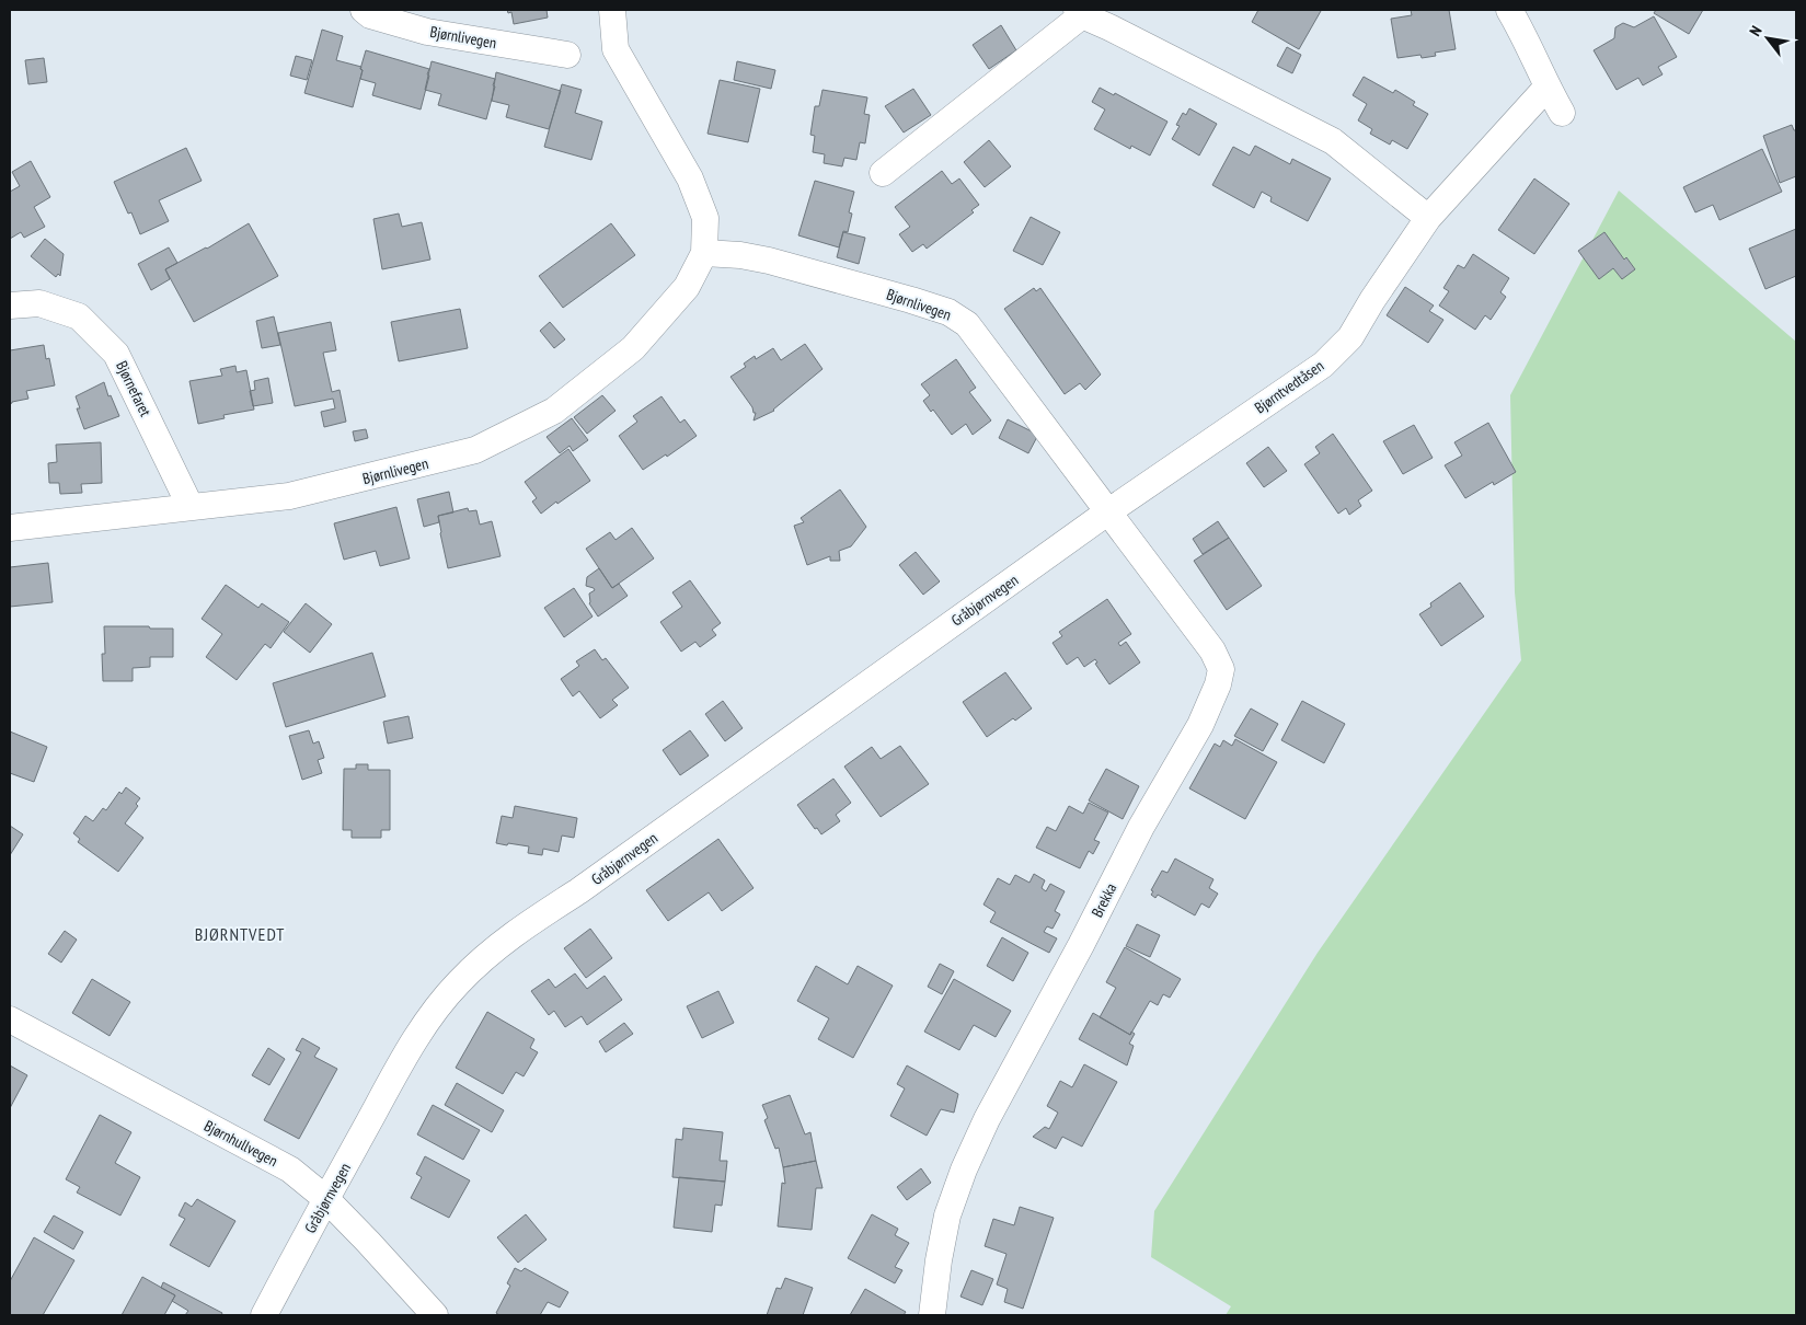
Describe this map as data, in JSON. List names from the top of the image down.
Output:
{
  "streets": {
    "street": [
      "Bjørnlivegen",
      "Bjørntvedtåsen",
      "Bjørnefaret",
      "Gråbjørnvegen",
      "Brekka",
      "Bjørnhullvegen"
    ]
  },
  "crossings": [
    ["Bjørnlivegen", "Bjørntvedtåsen"],
    ["Bjørnlivegen", "Bjørnefaret"],
    ["Bjørnlivegen", "Gråbjørnvegen"],
    ["Bjørnlivegen", "Brekka"],
    ["Bjørntvedtåsen", "Gråbjørnvegen"],
    ["Bjørntvedtåsen", "Brekka"],
    ["Gråbjørnvegen", "Brekka"],
    ["Gråbjørnvegen", "Bjørnhullvegen"]
  ],
  "districts": ["BJØRNTVEDT"],
  "north": "top left"
}
